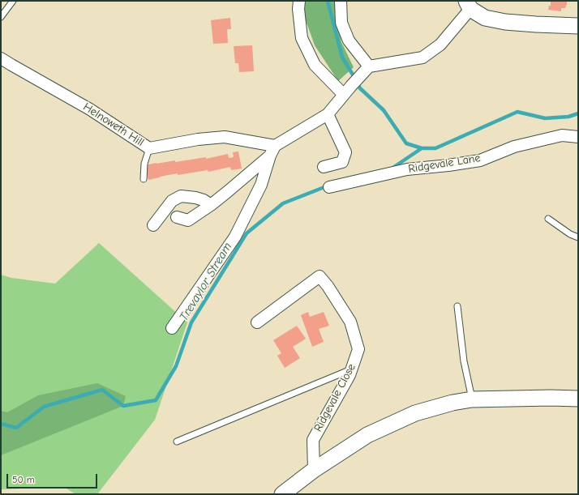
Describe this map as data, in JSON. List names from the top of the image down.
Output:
{
  "streets": {
    "street": ["Helnoweth Hill", "Ridgevale Lane", "Ridgevale Close"]
  },
  "water": ["Trevaylor Stream"],
  "scale_bar": "50 m"
}
